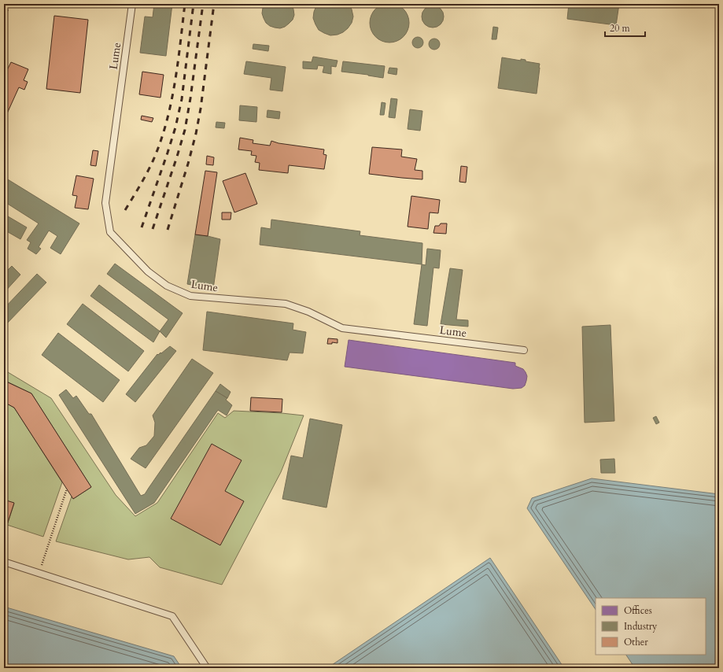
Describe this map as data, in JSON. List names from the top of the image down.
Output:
{
  "streets": {
    "lane": ["Lume"]
  },
  "legend": ["Offices", "Industry", "Other"],
  "scale_bar": "20 m"
}
